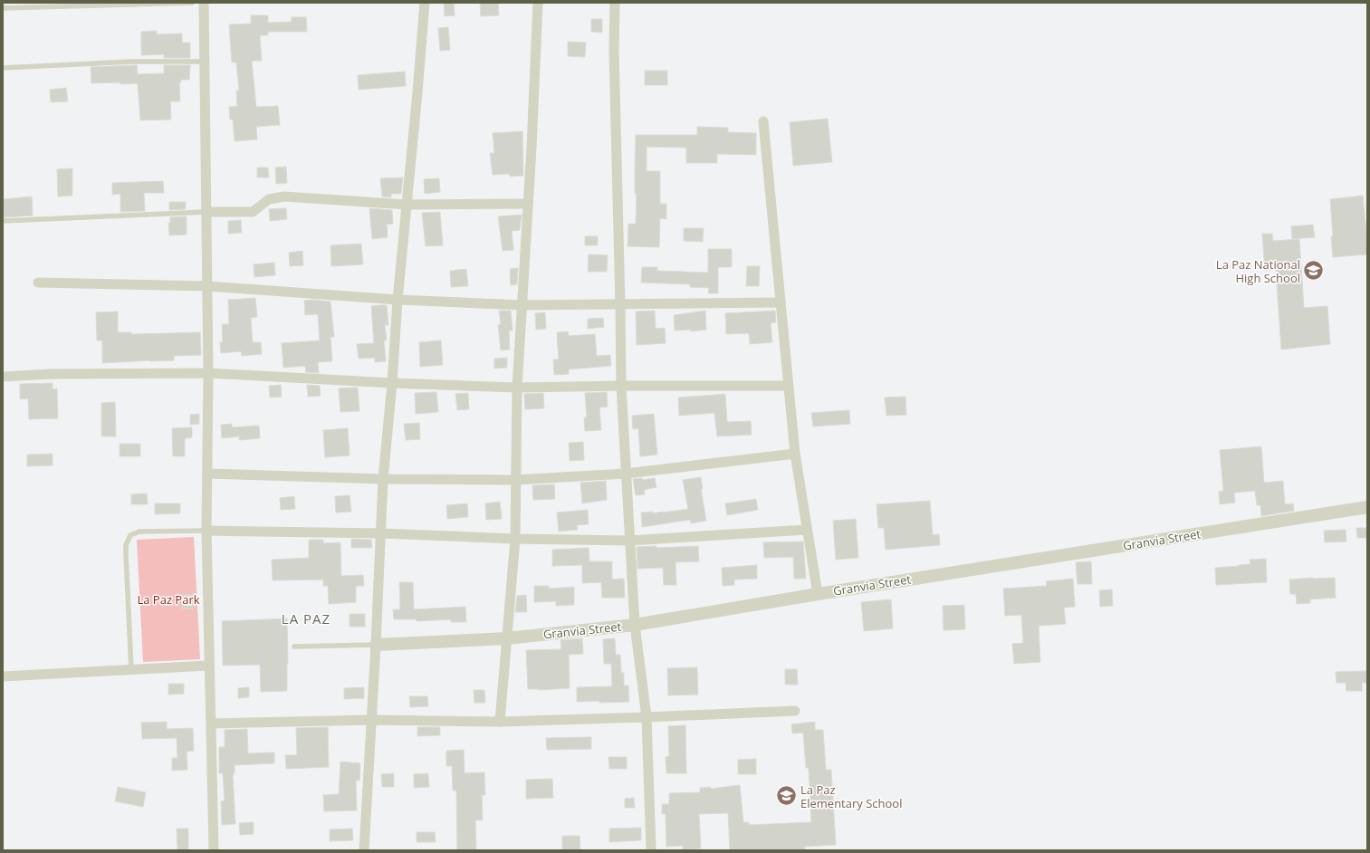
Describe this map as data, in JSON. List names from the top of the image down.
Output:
{
  "streets": {
    "street": ["Granvia Street"]
  },
  "districts": ["LA PAZ"],
  "parks": ["La Paz Park"],
  "places": {
    "school or university": ["La Paz National High School", "La Paz Elementary School"]
  }
}
